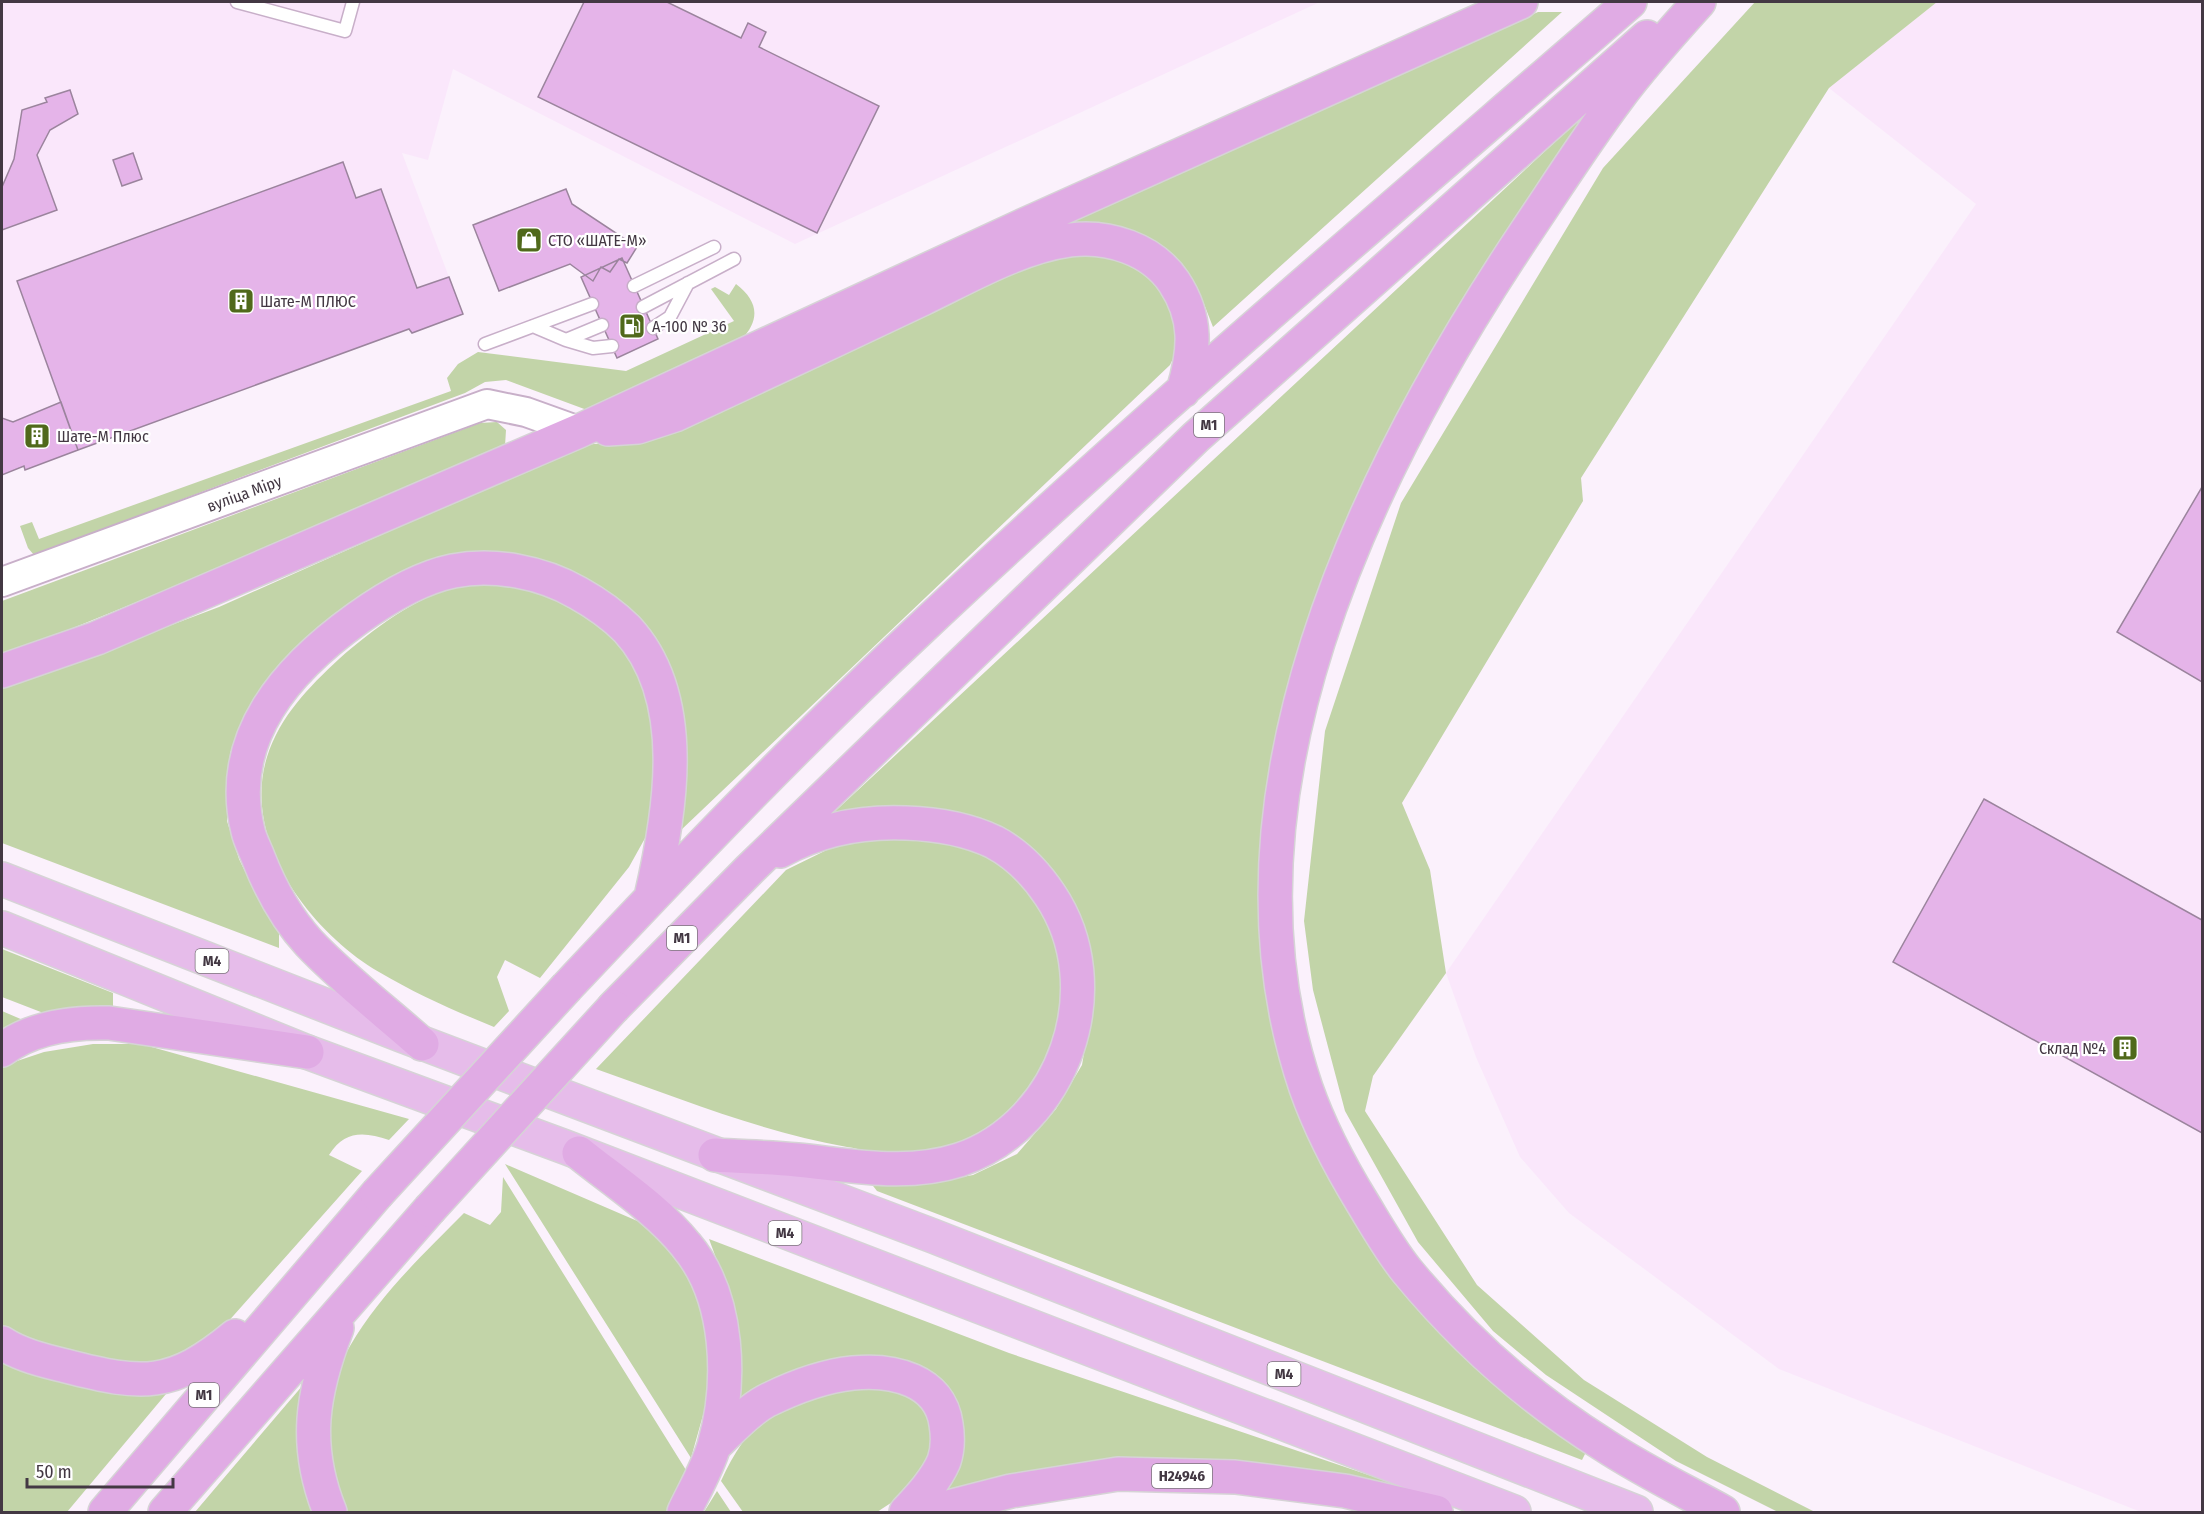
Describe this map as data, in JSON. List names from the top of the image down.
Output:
{
  "streets": {
    "highway": ["М1", "М4", "Н24946"],
    "street": ["вуліца Міру"]
  },
  "places": {
    "shop": ["СТО «ШАТЕ-М»"],
    "building": ["Шате-М ПЛЮС", "Шате-М Плюс", "Склад №4"],
    "fuel station": ["А-100 № 36"]
  },
  "scale_bar": "50 m"
}
